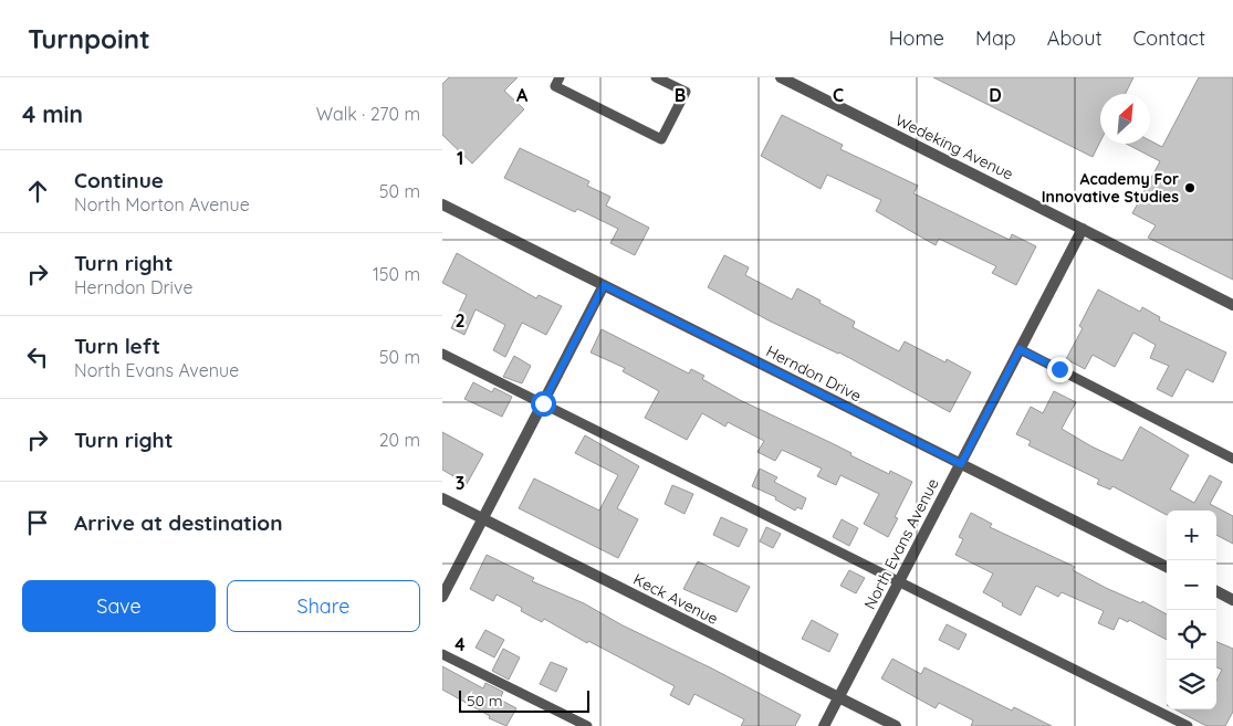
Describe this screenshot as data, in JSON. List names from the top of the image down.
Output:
{
  "streets": {
    "street": [
      "Wedeking Avenue",
      "Herndon Drive",
      "North Evans Avenue",
      "Keck Avenue"
    ]
  },
  "crossings": [
    ["Wedeking Avenue", "North Evans Avenue"],
    ["Herndon Drive", "North Evans Avenue"],
    ["North Evans Avenue", "Keck Avenue"]
  ],
  "places": ["Academy For Innovative Studies"],
  "scale_bar": "50 m",
  "north": "top right",
  "page": {
    "header": "Turnpoint",
    "nav": [
      "Home",
      "Map",
      "About",
      "Contact"
    ],
    "heading": ["4 min", "Walk · 270 m"],
    "list": [
      ["Continue", "North Morton Avenue", "50 m"],
      ["Turn right", "Herndon Drive", "150 m"],
      ["Turn left", "North Evans Avenue", "50 m"],
      ["Turn right", "20 m"],
      "Arrive at destination"
    ],
    "map_buttons": ["+", "−"],
    "buttons": ["Save", "Share"],
    "scale": "50 m"
  },
  "grid": {
    "columns": [
      "A",
      "B",
      "C",
      "D"
    ],
    "rows": [
      "1",
      "2",
      "3",
      "4"
    ]
  }
}
